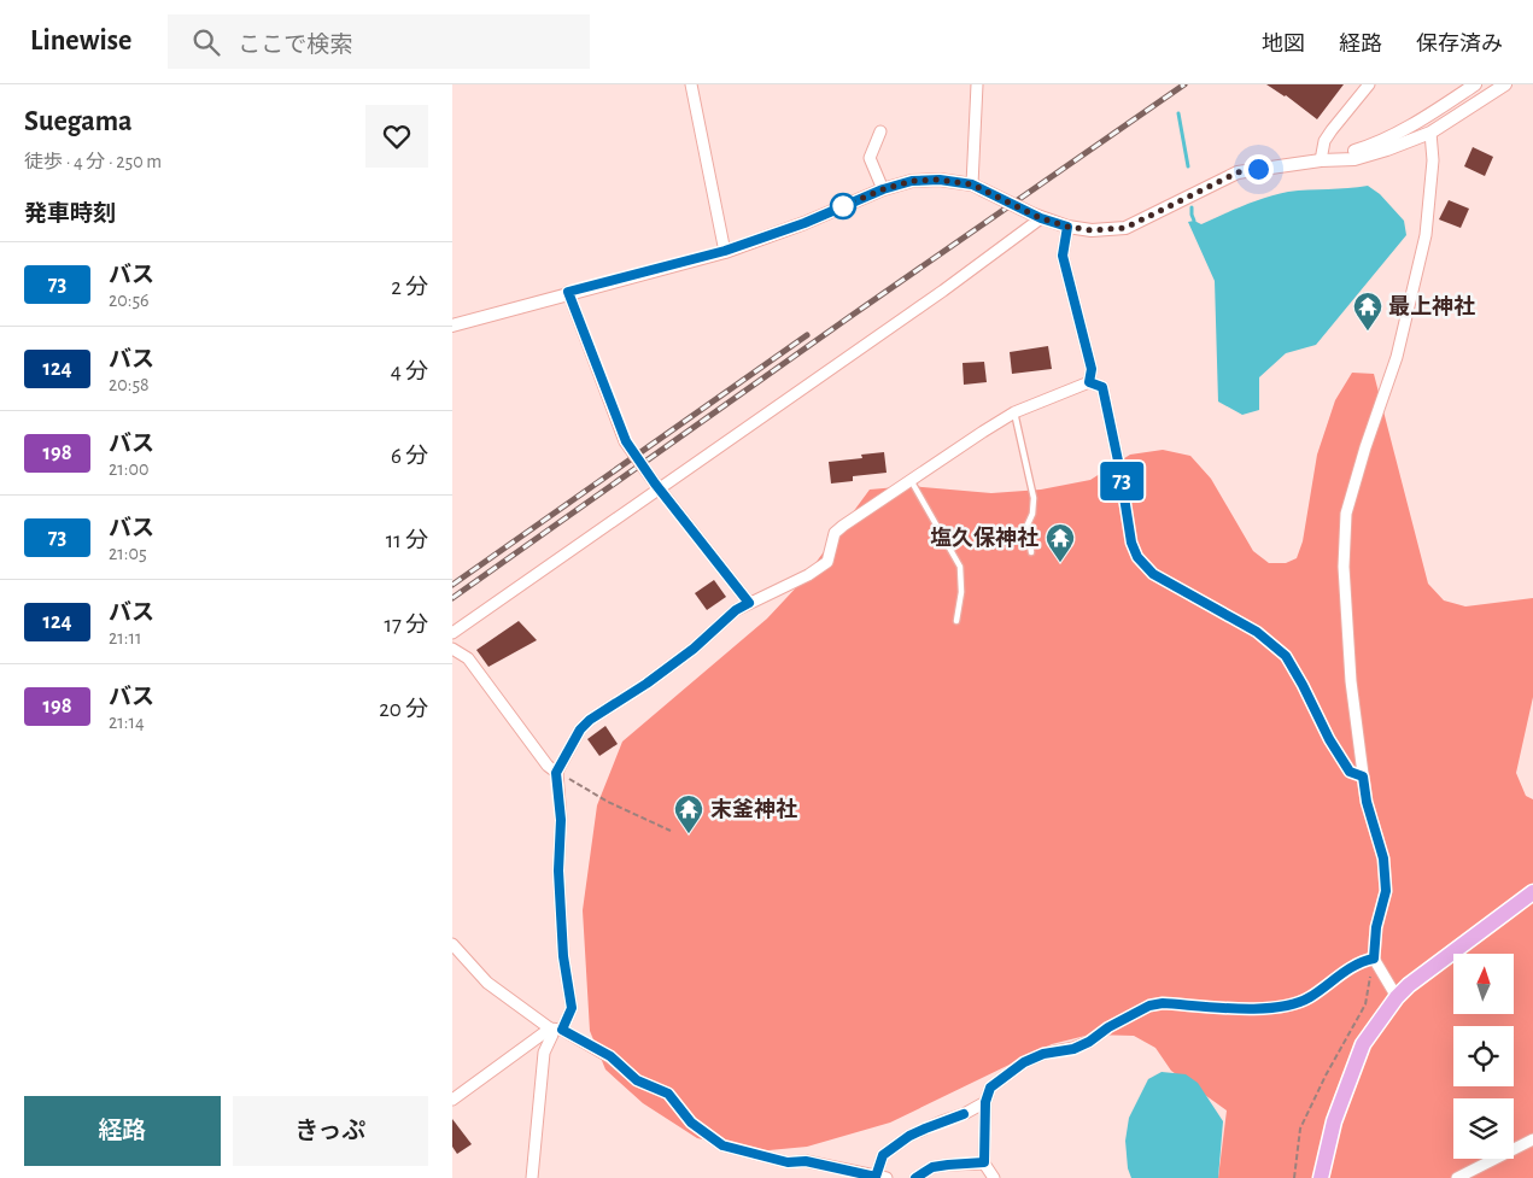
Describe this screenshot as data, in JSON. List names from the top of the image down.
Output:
{
  "places": {
    "temple": ["最上神社", "塩久保神社", "末釜神社"]
  },
  "lines": ["bus line 73"],
  "north": "top",
  "page": {
    "header": "Linewise",
    "search": "ここで検索",
    "nav": ["地図", "経路", "保存済み"],
    "heading": [
      ["Suegama", "徒歩 · 4 分 · 250 m"],
      "発車時刻"
    ],
    "on_map": "73",
    "list": [
      {
        "mark": "73",
        "name": "バス",
        "note": "20:56",
        "value": "2 分"
      },
      {
        "mark": "124",
        "name": "バス",
        "note": "20:58",
        "value": "4 分"
      },
      {
        "mark": "198",
        "name": "バス",
        "note": "21:00",
        "value": "6 分"
      },
      {
        "mark": "73",
        "name": "バス",
        "note": "21:05",
        "value": "11 分"
      },
      {
        "mark": "124",
        "name": "バス",
        "note": "21:11",
        "value": "17 分"
      },
      {
        "mark": "198",
        "name": "バス",
        "note": "21:14",
        "value": "20 分"
      }
    ],
    "buttons": ["経路", "きっぷ"]
  }
}
